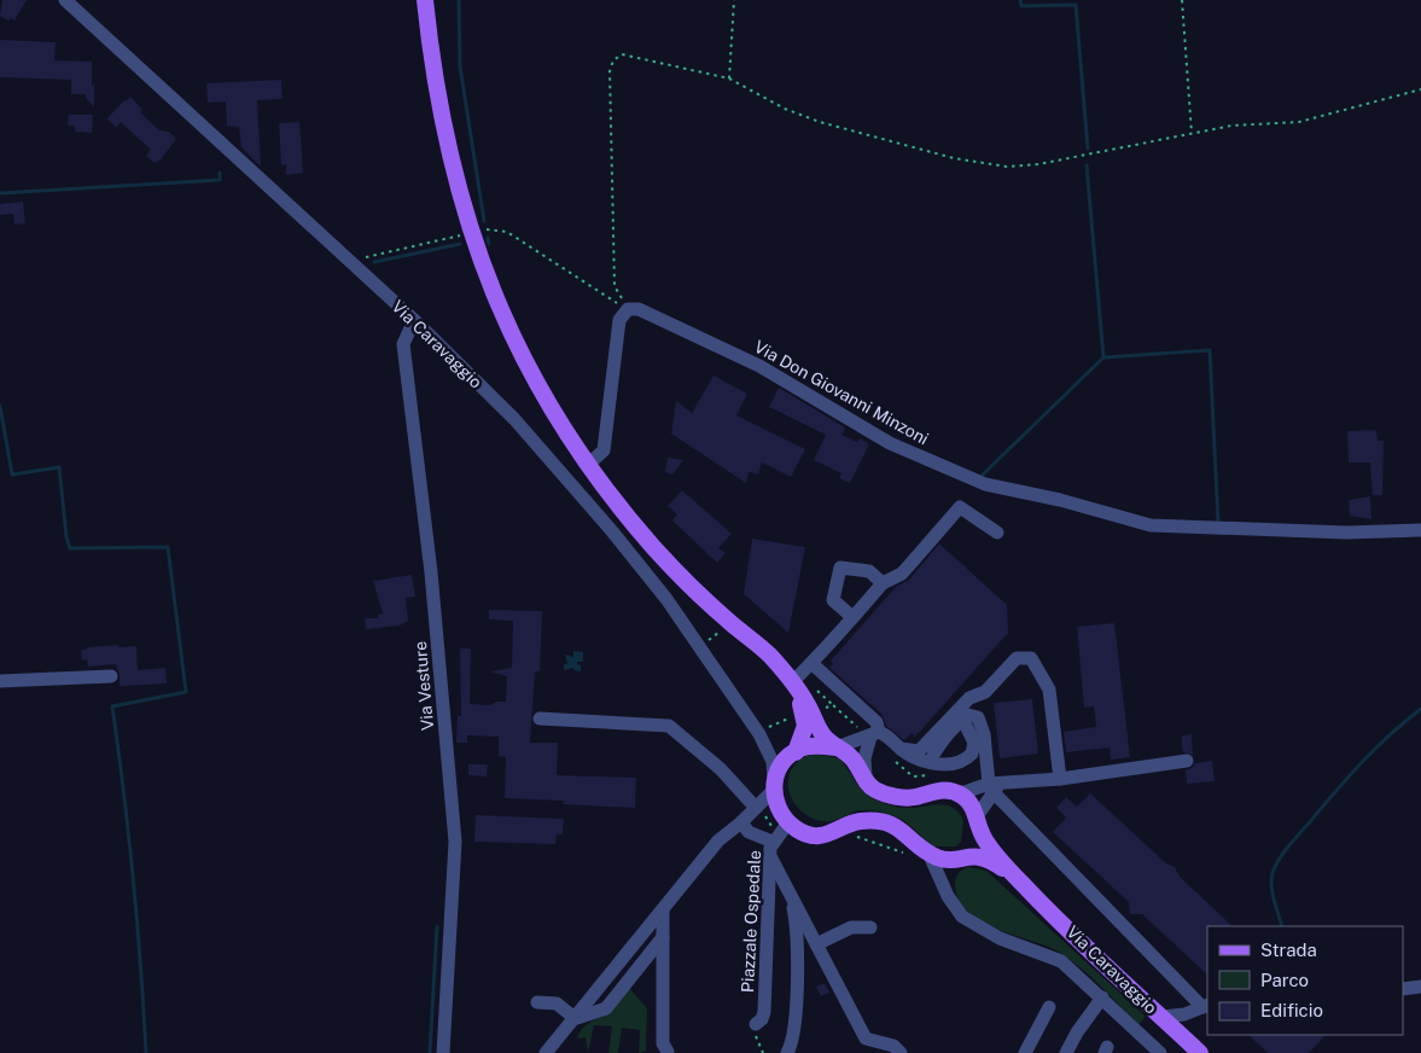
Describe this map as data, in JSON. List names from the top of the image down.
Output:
{
  "streets": {
    "main road": ["Via Caravaggio"],
    "street": ["Via Don Giovanni Minzoni", "Via Vesture", "Piazzale Ospedale"]
  },
  "crossings": [
    ["Via Caravaggio", "Via Vesture"],
    ["Via Caravaggio", "Piazzale Ospedale"]
  ],
  "legend": ["Strada", "Parco", "Edificio"]
}
